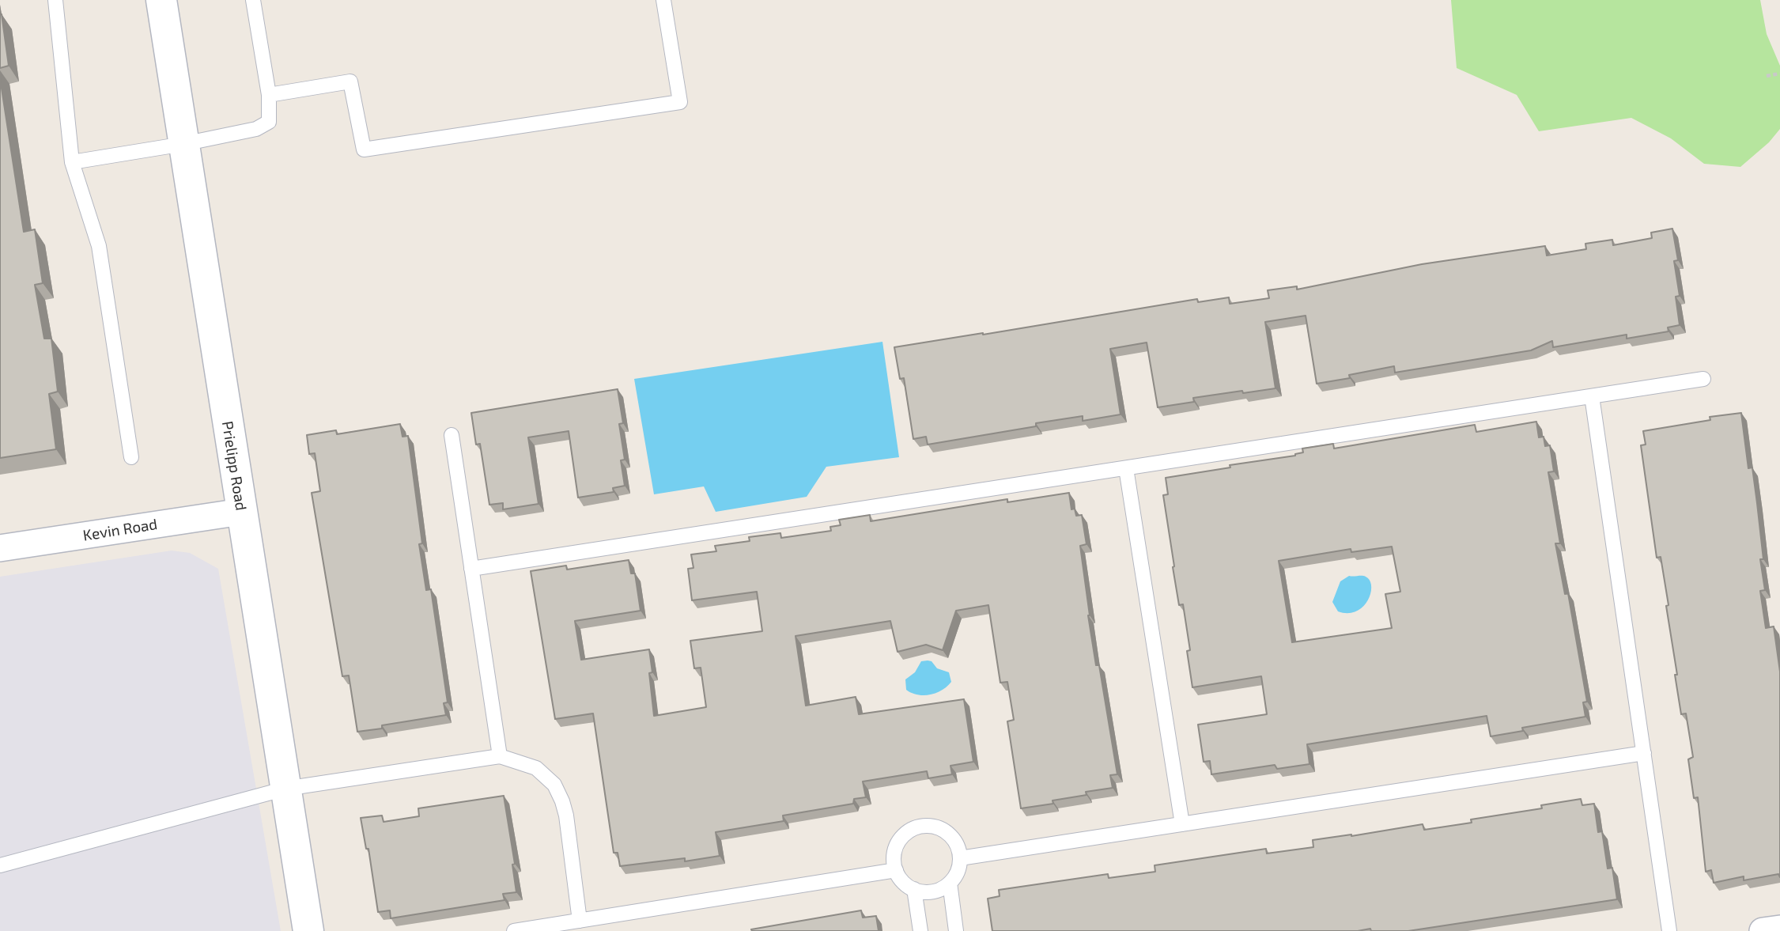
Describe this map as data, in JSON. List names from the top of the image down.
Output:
{
  "streets": {
    "street": ["Prielipp Road", "Kevin Road"]
  },
  "crossings": [
    ["Prielipp Road", "Kevin Road"]
  ]
}
